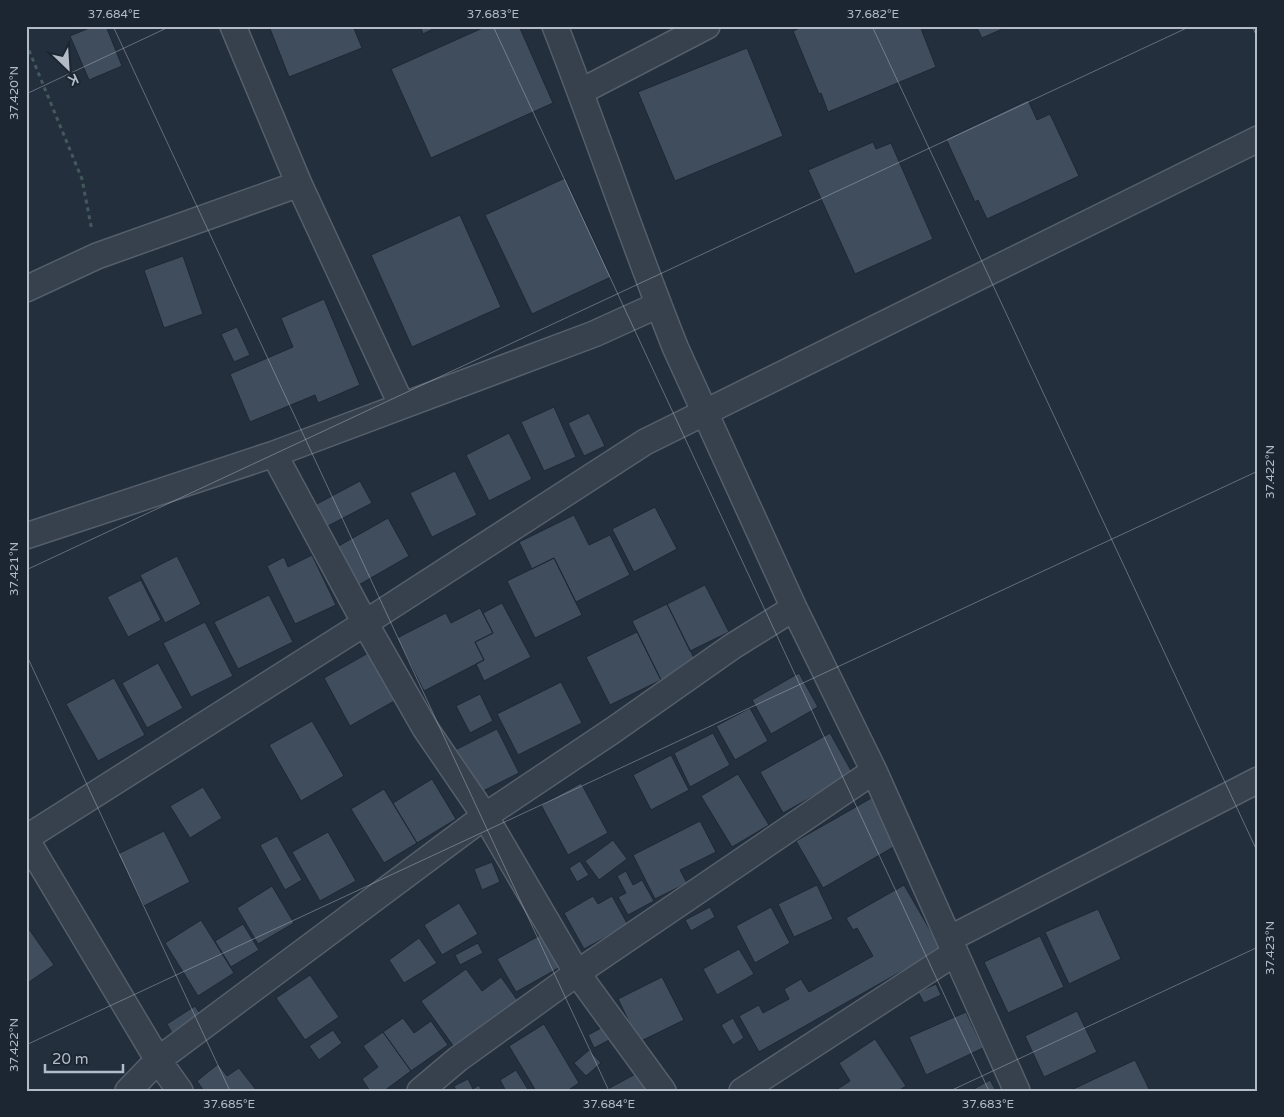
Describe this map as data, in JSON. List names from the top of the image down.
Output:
{
  "scale_bar": "20 m",
  "north": "bottom right",
  "coordinates": [
    "37.684°E",
    "37.683°E",
    "37.682°E",
    "37.420°N",
    "37.422°N",
    "37.421°N",
    "37.423°N",
    "37.685°E"
  ]
}
